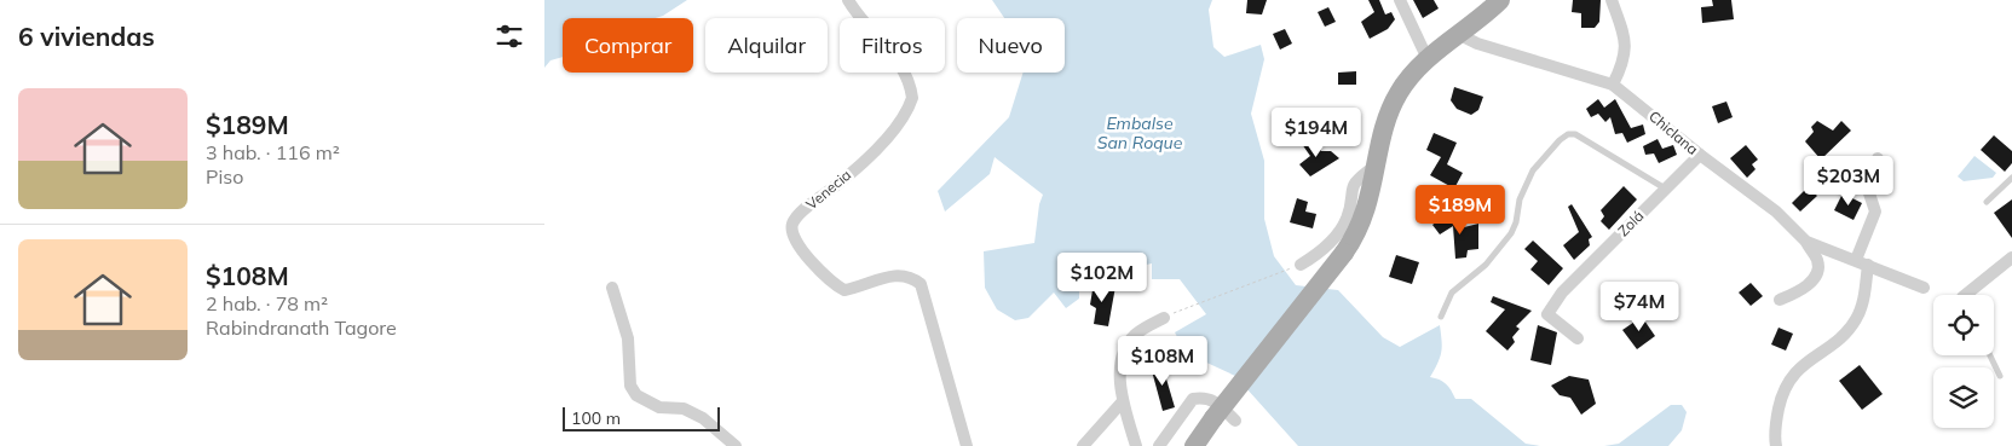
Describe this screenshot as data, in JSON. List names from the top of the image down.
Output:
{
  "streets": {
    "street": ["Chiclana", "Venecia", "Zolá"]
  },
  "crossings": [
    ["Chiclana", "Zolá"]
  ],
  "water": ["Embalse San Roque"],
  "scale_bar": "100 m",
  "page": {
    "heading": "6 viviendas",
    "chip": [
      "Comprar",
      "Alquilar",
      "Filtros",
      "Nuevo"
    ],
    "list": [
      {
        "name": "$189M",
        "note": "3 hab. · 116 m² · Piso"
      },
      {
        "name": "$108M",
        "note": "2 hab. · 78 m² · Rabindranath Tagore"
      }
    ],
    "price": [
      "$194M",
      "$203M",
      "$189M",
      "$102M",
      "$74M",
      "$108M"
    ],
    "scale": "100 m"
  }
}
